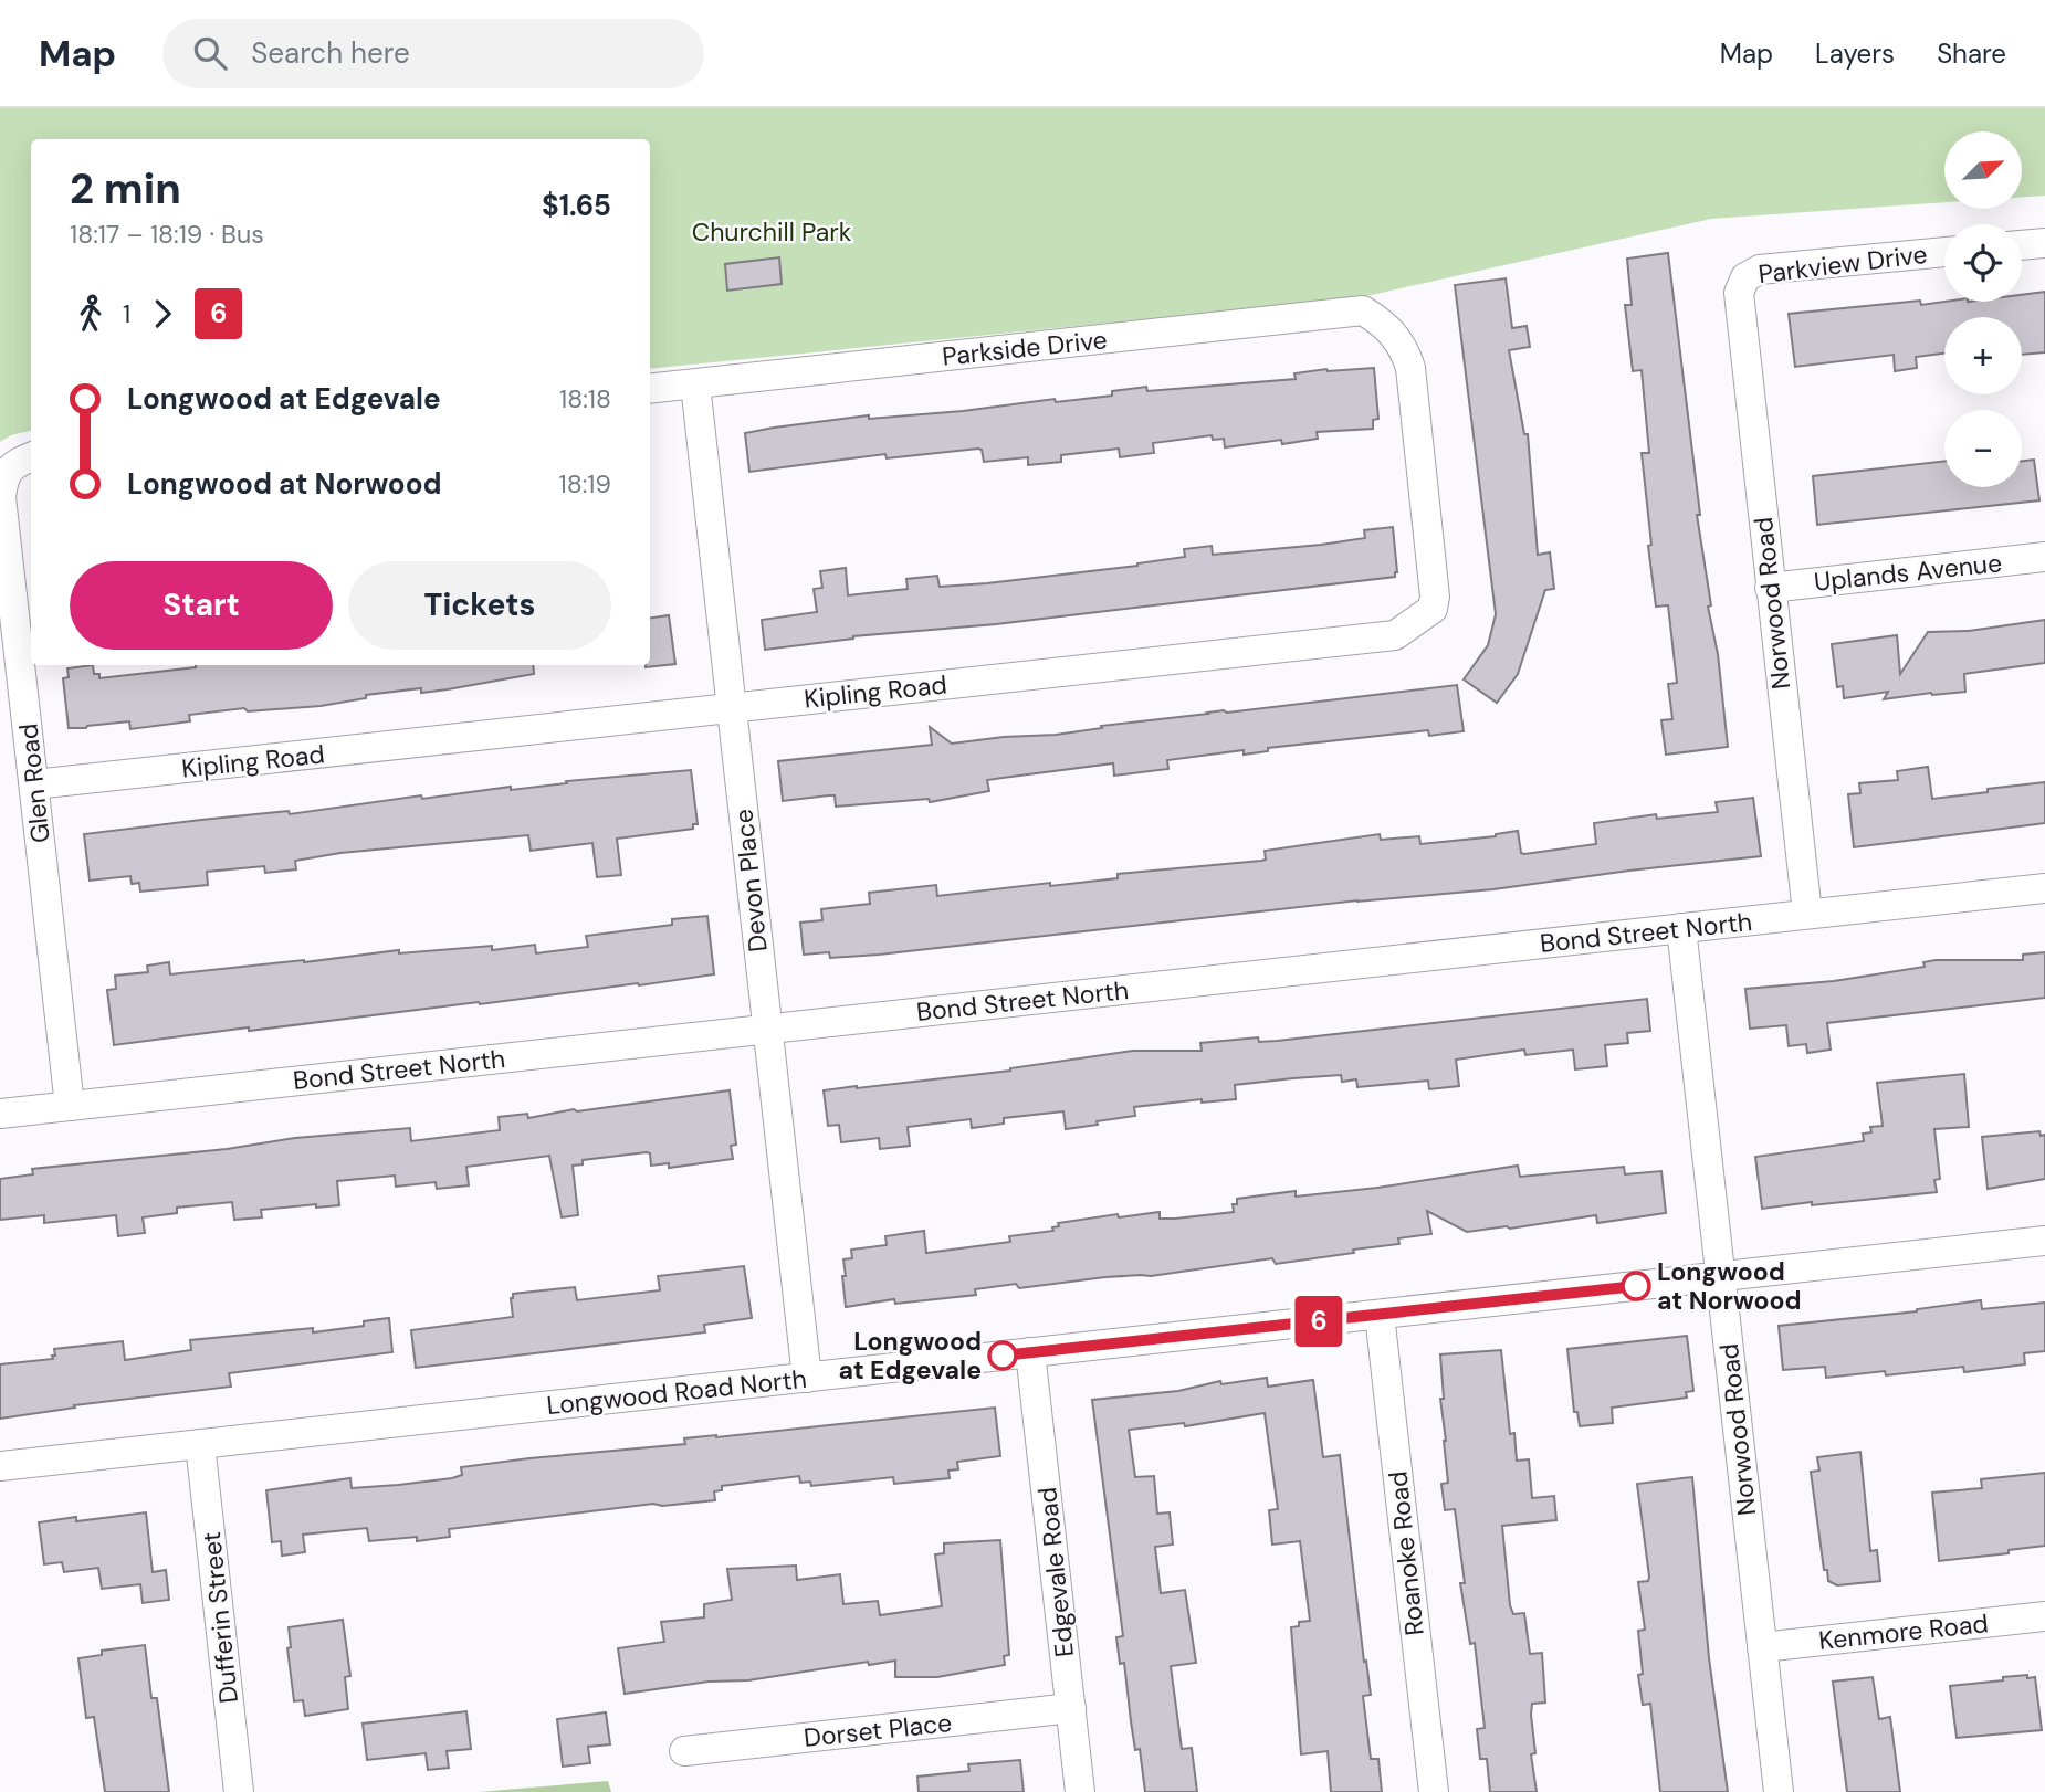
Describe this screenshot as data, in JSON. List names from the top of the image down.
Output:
{
  "streets": {
    "street": [
      "Parkview Drive",
      "Parkside Drive",
      "Uplands Avenue",
      "Norwood Road",
      "Kipling Road",
      "Glen Road",
      "Devon Place",
      "Bond Street North",
      "Longwood Road North",
      "Roanoke Road",
      "Edgevale Road",
      "Dufferin Street",
      "Kenmore Road",
      "Dorset Place"
    ]
  },
  "crossings": [
    ["Parkview Drive", "Norwood Road"],
    ["Parkside Drive", "Kipling Road"],
    ["Parkside Drive", "Devon Place"],
    ["Uplands Avenue", "Norwood Road"],
    ["Norwood Road", "Bond Street North"],
    ["Norwood Road", "Longwood Road North"],
    ["Norwood Road", "Kenmore Road"],
    ["Kipling Road", "Glen Road"],
    ["Kipling Road", "Devon Place"],
    ["Glen Road", "Bond Street North"],
    ["Devon Place", "Bond Street North"],
    ["Devon Place", "Longwood Road North"],
    ["Longwood Road North", "Roanoke Road"],
    ["Longwood Road North", "Edgevale Road"],
    ["Longwood Road North", "Dufferin Street"],
    ["Edgevale Road", "Dorset Place"]
  ],
  "parks": ["Churchill Park"],
  "places": ["Longwood at Norwood", "Longwood at Edgevale"],
  "lines": ["bus line 6"],
  "north": "top right",
  "page": {
    "header": "Map",
    "search": "Search here",
    "nav": ["Map", "Layers", "Share"],
    "on_map": "6",
    "map_buttons": ["+", "−"],
    "heading": ["2 min", "18:17 – 18:19 · Bus", "$1.65"],
    "legs": ["1", "6"],
    "list": [
      {
        "name": "Longwood at Edgevale",
        "value": "18:18"
      },
      {
        "name": "Longwood at Norwood",
        "value": "18:19"
      }
    ],
    "buttons": ["Start", "Tickets"]
  }
}
